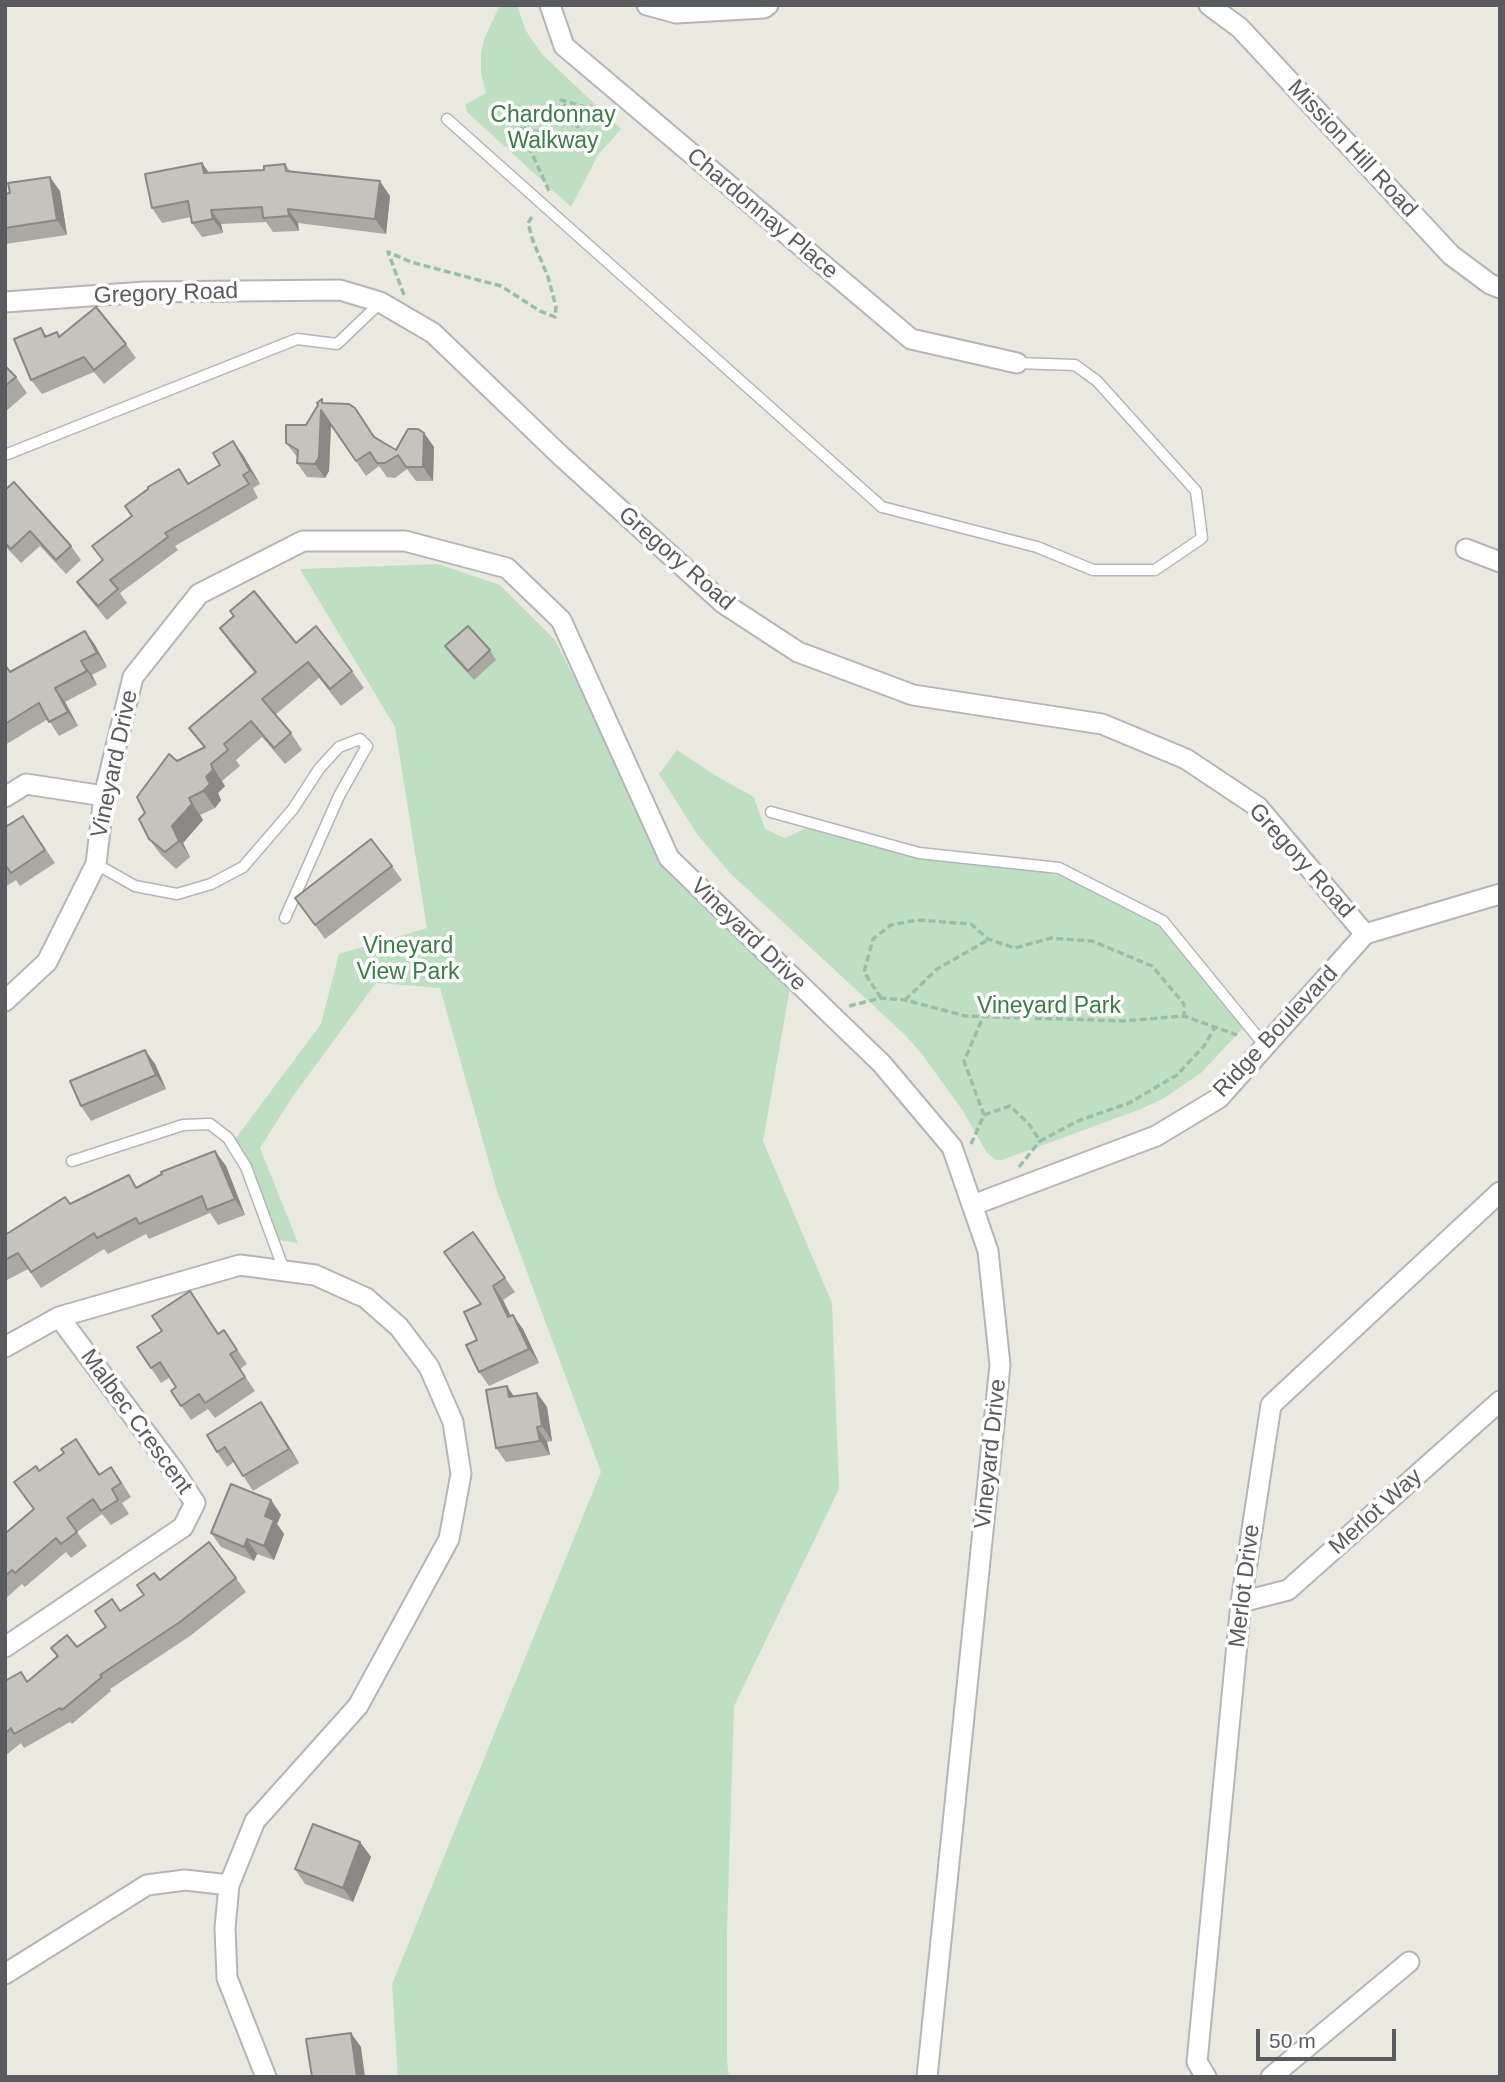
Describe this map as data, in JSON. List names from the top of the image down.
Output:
{
  "streets": {
    "street": [
      "Mission Hill Road",
      "Chardonnay Place",
      "Gregory Road",
      "Vineyard Drive",
      "Ridge Boulevard",
      "Malbec Crescent",
      "Merlot Way",
      "Merlot Drive"
    ]
  },
  "crossings": [
    ["Gregory Road", "Ridge Boulevard"],
    ["Vineyard Drive", "Ridge Boulevard"],
    ["Merlot Way", "Merlot Drive"]
  ],
  "parks": ["Chardonnay Walkway", "Vineyard View Park", "Vineyard Park"],
  "scale_bar": "50 m"
}
